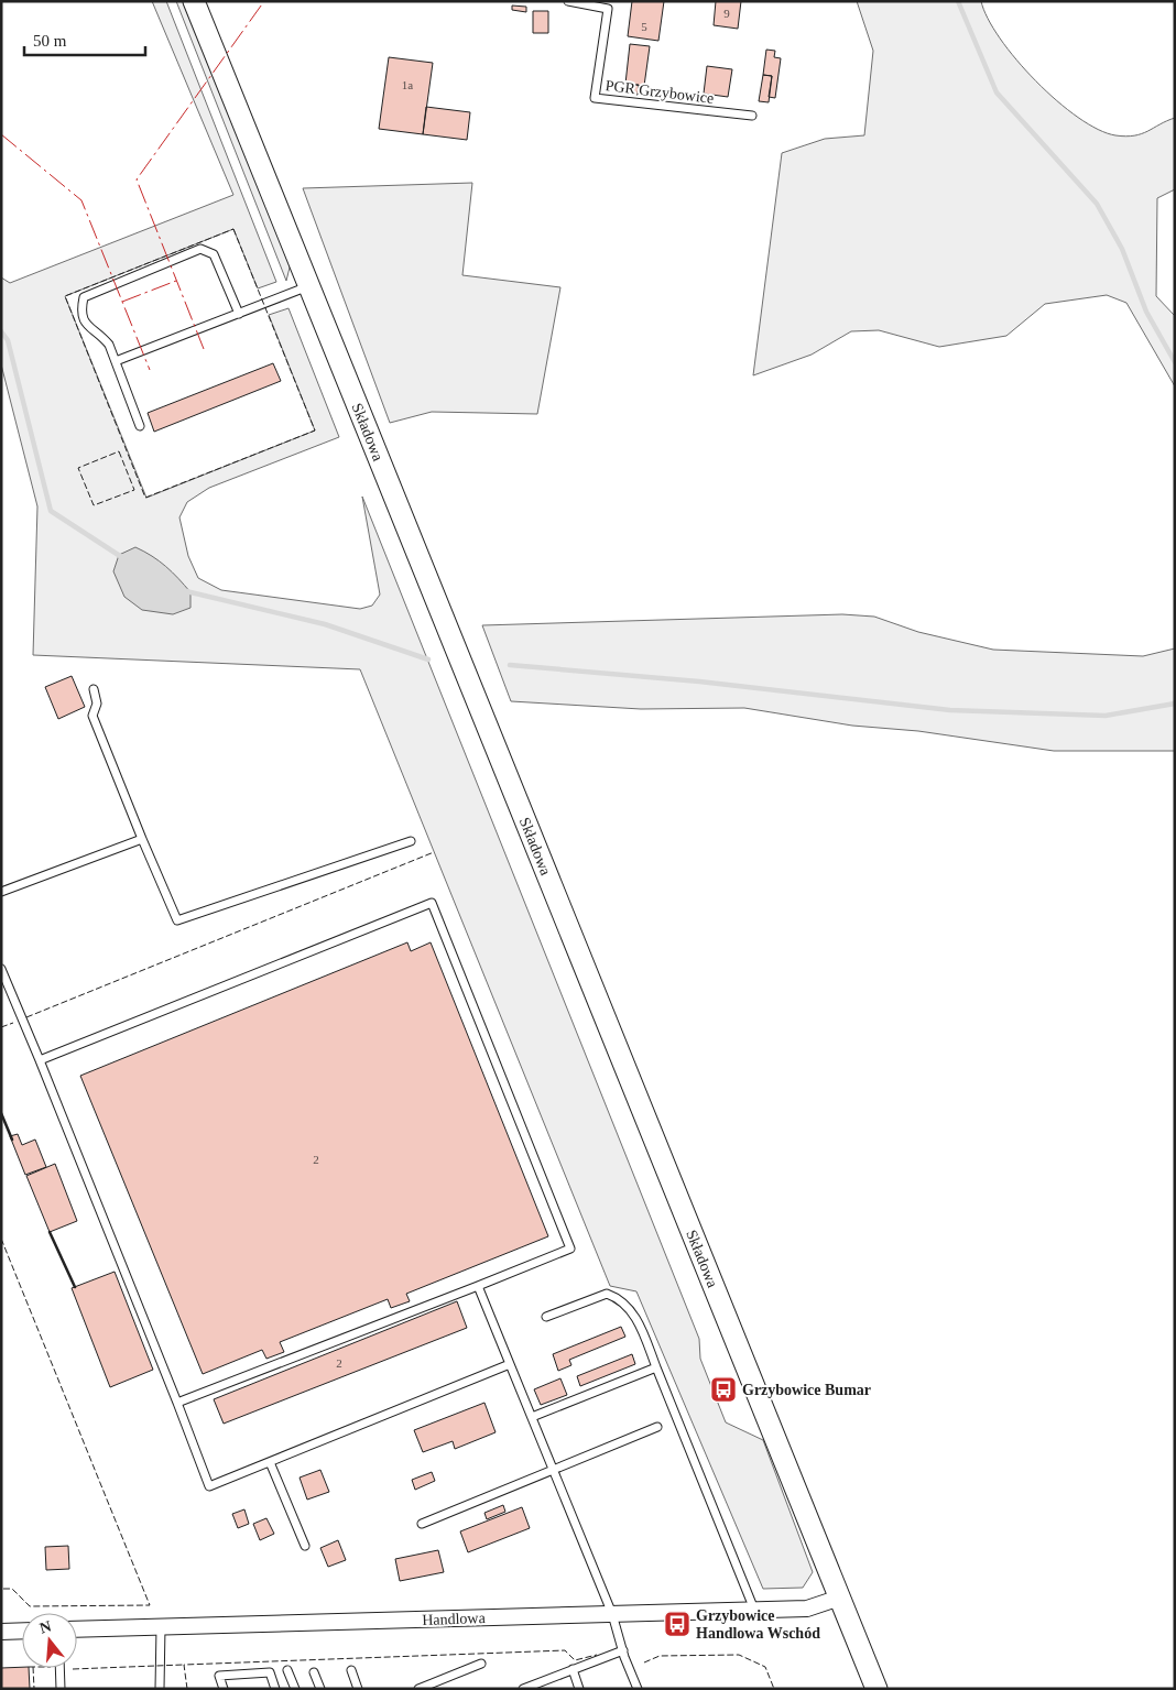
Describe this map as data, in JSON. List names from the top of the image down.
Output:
{
  "streets": {
    "main road": ["Składowa"],
    "street": ["Handlowa"],
    "lane": ["PGR Grzybowice"]
  },
  "crossings": [
    ["Składowa", "Handlowa"]
  ],
  "places": {
    "bus stop": ["Grzybowice Bumar", "Grzybowice Handlowa Wschód"]
  },
  "house_numbers": [
    "9",
    "5",
    "1a",
    "2",
    "2"
  ],
  "scale_bar": "50 m",
  "north": "top"
}
